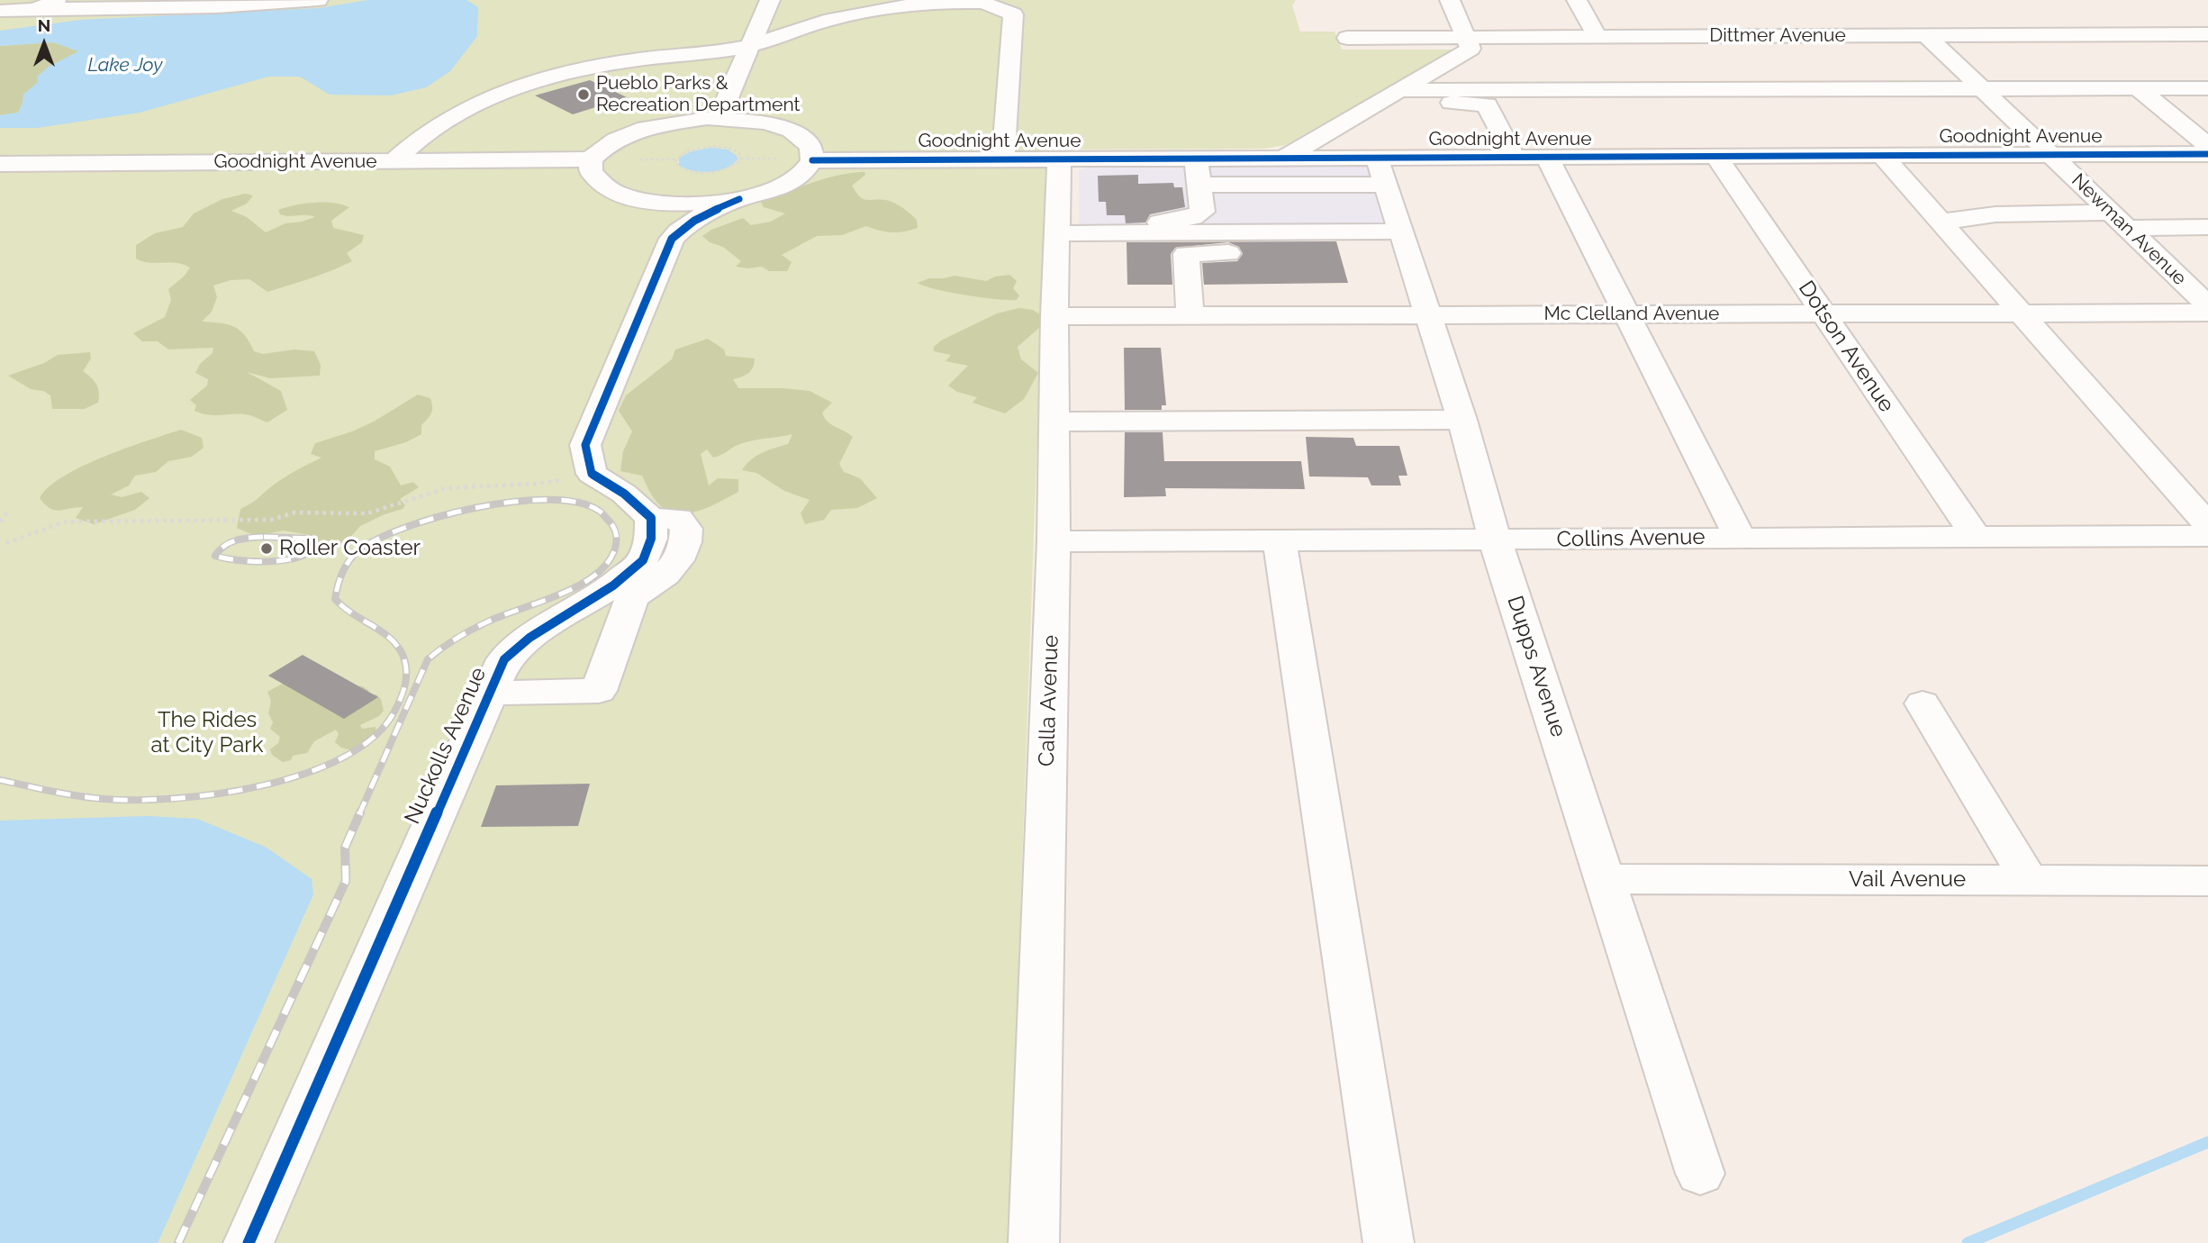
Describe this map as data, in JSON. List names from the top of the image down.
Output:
{
  "streets": {
    "street": [
      "Dittmer Avenue",
      "Goodnight Avenue",
      "Newman Avenue",
      "Mc Clelland Avenue",
      "Dotson Avenue",
      "Collins Avenue",
      "Dupps Avenue",
      "Calla Avenue",
      "Nuckolls Avenue",
      "Vail Avenue"
    ]
  },
  "crossings": [
    ["Dittmer Avenue", "Newman Avenue"],
    ["Goodnight Avenue", "Newman Avenue"],
    ["Goodnight Avenue", "Dotson Avenue"],
    ["Goodnight Avenue", "Dupps Avenue"],
    ["Goodnight Avenue", "Calla Avenue"],
    ["Mc Clelland Avenue", "Dotson Avenue"],
    ["Mc Clelland Avenue", "Dupps Avenue"],
    ["Mc Clelland Avenue", "Calla Avenue"],
    ["Dotson Avenue", "Collins Avenue"],
    ["Collins Avenue", "Dupps Avenue"],
    ["Collins Avenue", "Calla Avenue"],
    ["Dupps Avenue", "Vail Avenue"]
  ],
  "water": ["Lake Joy"],
  "parks": ["The Rides at City Park"],
  "places": ["Pueblo Parks & Recreation Department", "Roller Coaster"],
  "north": "top"
}
